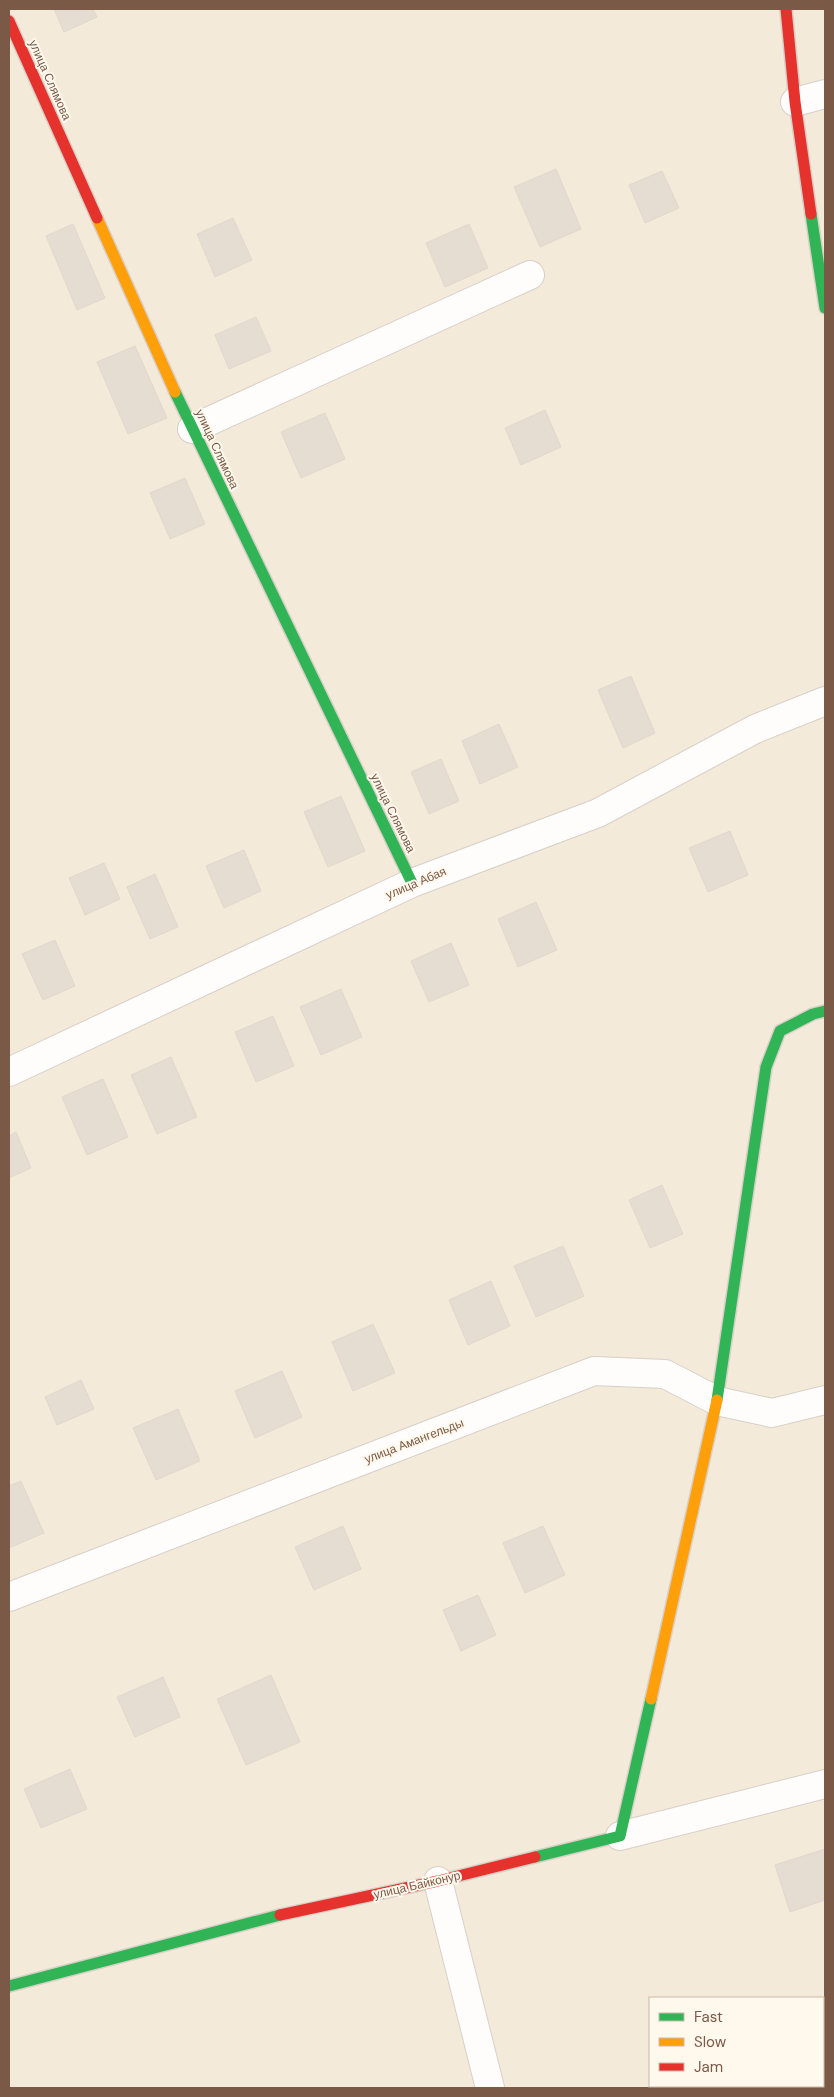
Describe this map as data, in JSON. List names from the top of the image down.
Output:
{
  "streets": {
    "street": [
      "улица Слямова",
      "улица Абая",
      "улица Амангельды",
      "улица Байконур"
    ]
  },
  "crossings": [
    ["улица Слямова", "улица Абая"]
  ],
  "legend": ["Fast", "Slow", "Jam"]
}
